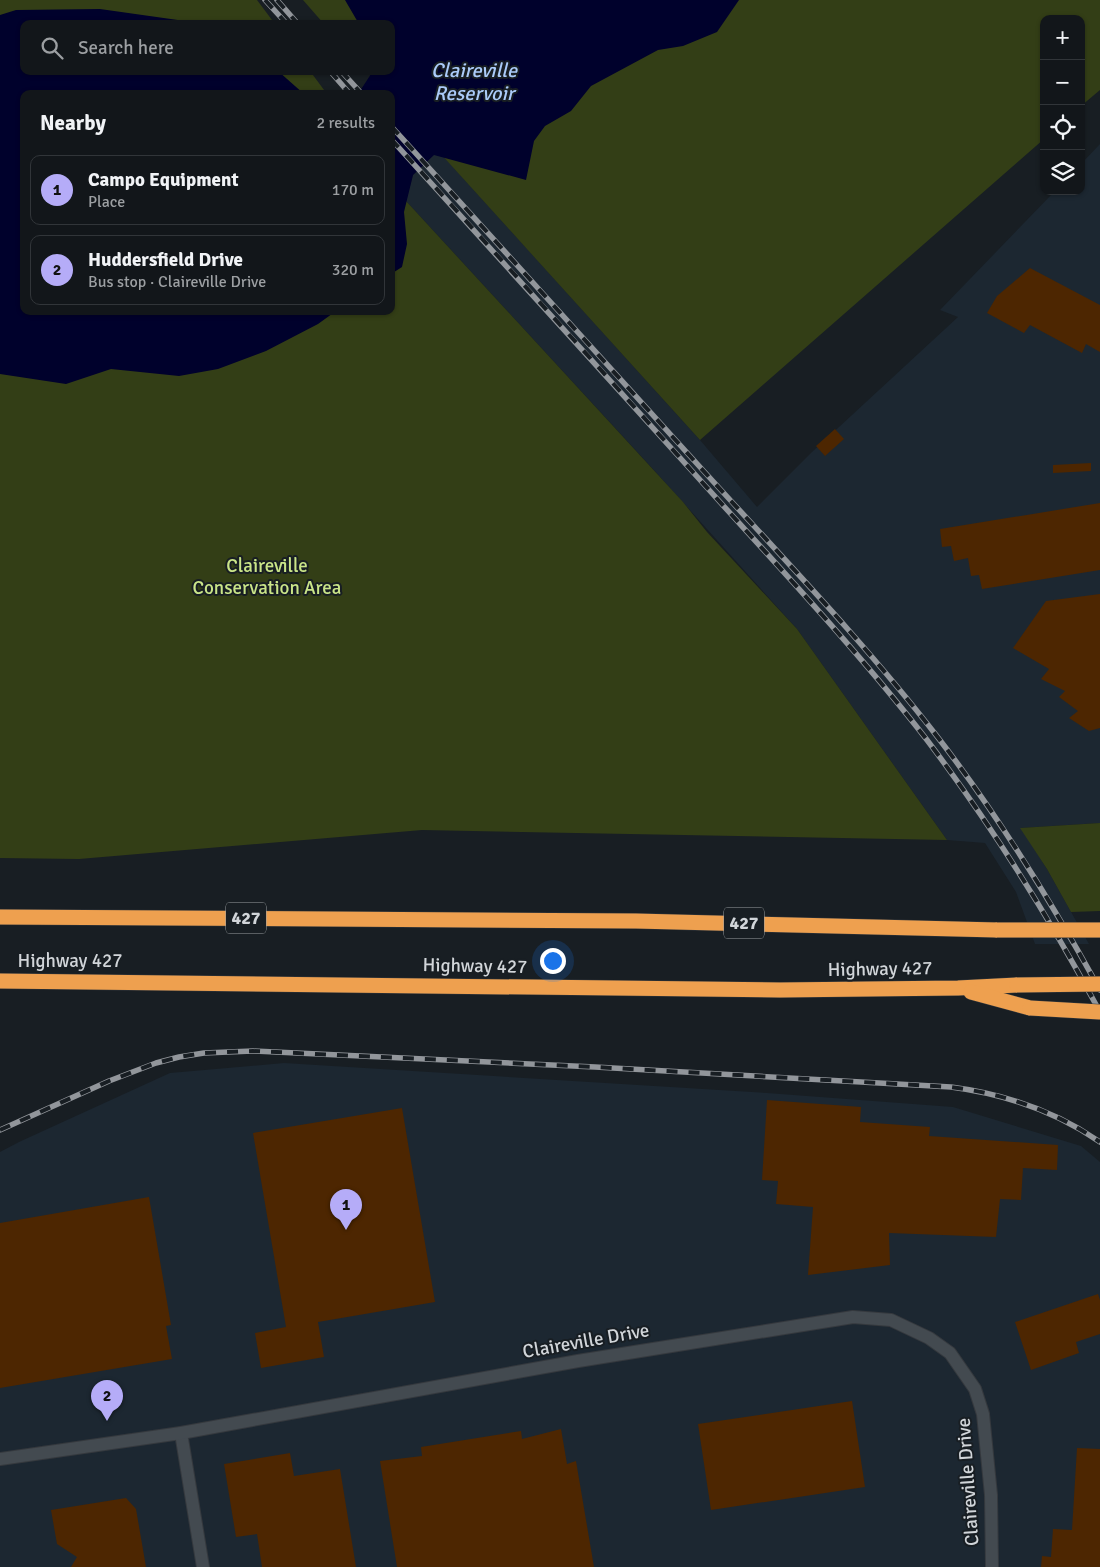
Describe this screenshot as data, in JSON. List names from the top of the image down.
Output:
{
  "streets": {
    "highway": ["427", "Highway 427"],
    "street": ["Claireville Drive"]
  },
  "water": ["Claireville Reservoir"],
  "parks": ["Claireville Conservation Area"],
  "page": {
    "map_buttons": ["+", "−"],
    "search": "Search here",
    "heading": ["Nearby", "2 results"],
    "list": [
      {
        "mark": "1",
        "name": "Campo Equipment",
        "note": "Place",
        "value": "170 m"
      },
      {
        "mark": "2",
        "name": "Huddersfield Drive",
        "note": "Bus stop · Claireville Drive",
        "value": "320 m"
      }
    ],
    "pins": ["1", "2"]
  }
}
